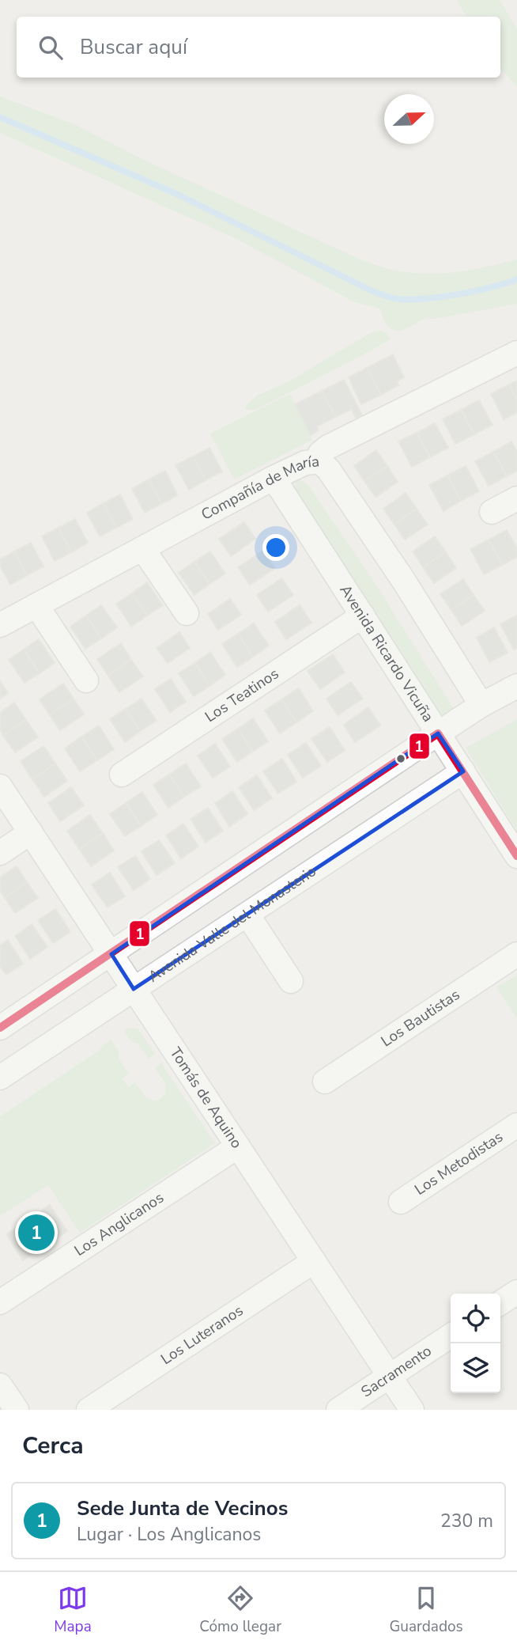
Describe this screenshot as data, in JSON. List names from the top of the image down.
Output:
{
  "streets": {
    "street": [
      "Compañía de María",
      "Avenida Ricardo Vicuña",
      "Los Teatinos",
      "Avenida Valle del Monasterio",
      "Los Bautistas",
      "Tomás de Aquino",
      "Los Metodistas",
      "Los Anglicanos",
      "Los Luteranos",
      "Sacramento"
    ]
  },
  "crossings": [
    ["Compañía de María", "Avenida Ricardo Vicuña"],
    ["Avenida Ricardo Vicuña", "Los Teatinos"],
    ["Avenida Ricardo Vicuña", "Avenida Valle del Monasterio"],
    ["Avenida Valle del Monasterio", "Tomás de Aquino"],
    ["Tomás de Aquino", "Los Anglicanos"],
    ["Tomás de Aquino", "Los Luteranos"],
    ["Tomás de Aquino", "Sacramento"]
  ],
  "lines": ["transit line 1"],
  "north": "right",
  "page": {
    "search": "Buscar aquí",
    "pins": "1",
    "heading": "Cerca",
    "list": [
      {
        "mark": "1",
        "name": "Sede Junta de Vecinos",
        "note": "Lugar · Los Anglicanos",
        "value": "230 m"
      }
    ],
    "nav": ["Mapa", "Cómo llegar", "Guardados"]
  }
}
